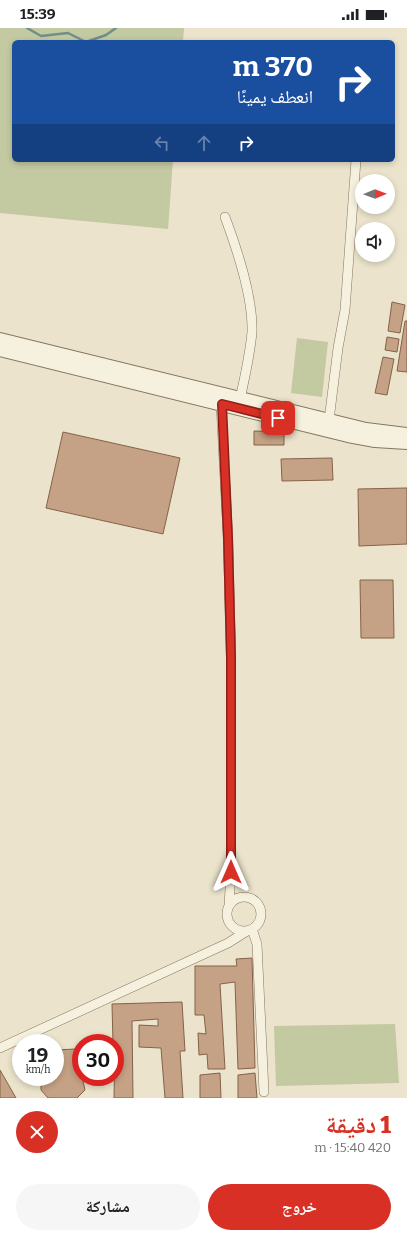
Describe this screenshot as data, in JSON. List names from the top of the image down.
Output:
{
  "north": "right",
  "page": {
    "status": "15:39",
    "turn": ["370 m", "انعطف يمينًا"],
    "speed": "19 km/h",
    "limit": "30",
    "heading": ["1 دقيقة", "420 m · 15:40"],
    "buttons": ["خروج", "مشاركة"]
  }
}
